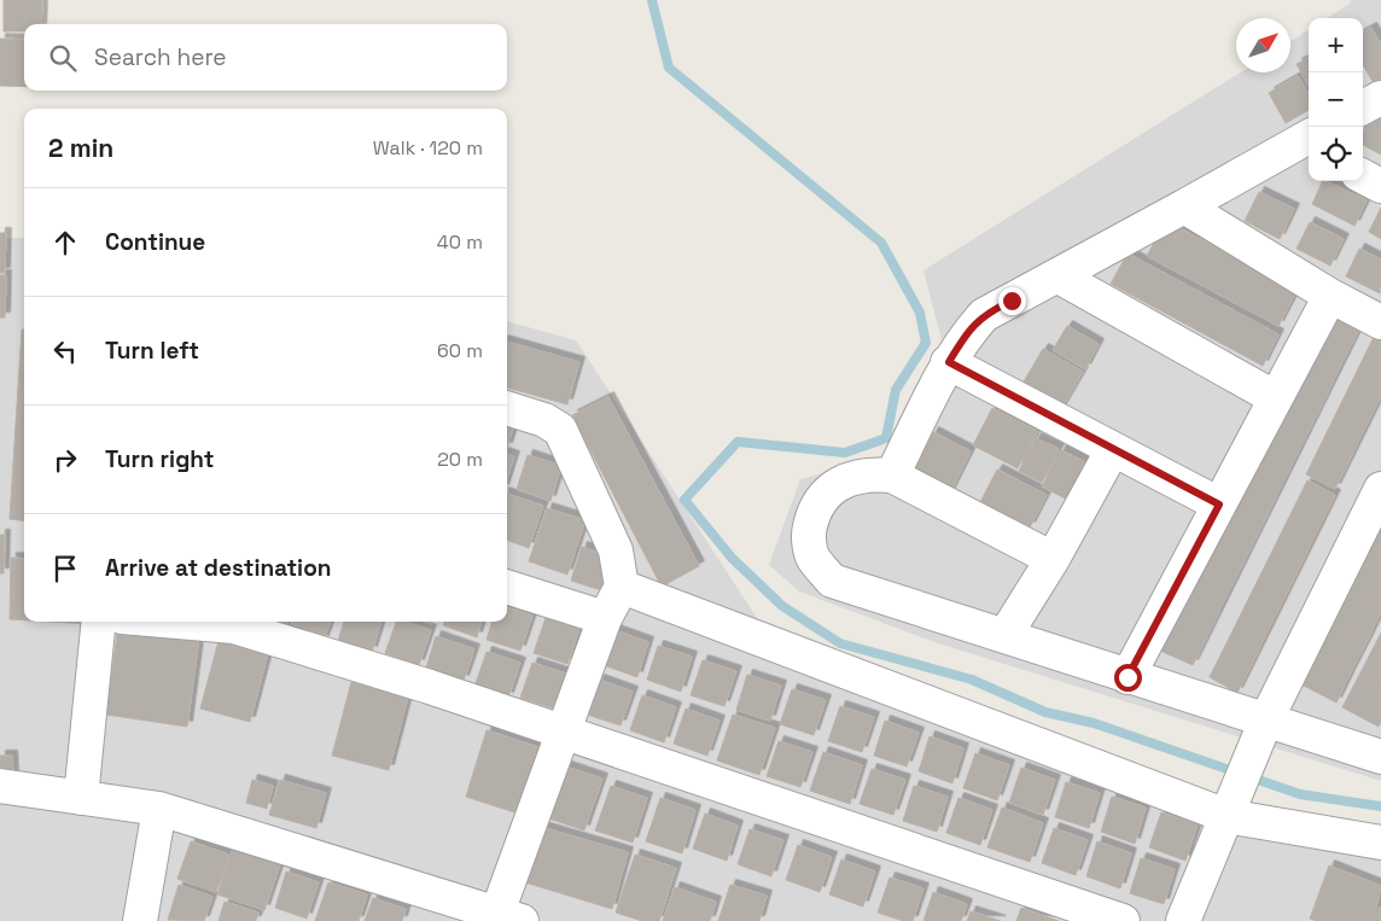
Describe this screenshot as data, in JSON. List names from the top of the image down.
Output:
{
  "north": "top right",
  "page": {
    "map_buttons": ["+", "−"],
    "search": "Search here",
    "heading": ["2 min", "Walk · 120 m"],
    "list": [
      ["Continue", "40 m"],
      ["Turn left", "60 m"],
      ["Turn right", "20 m"],
      "Arrive at destination"
    ]
  }
}
